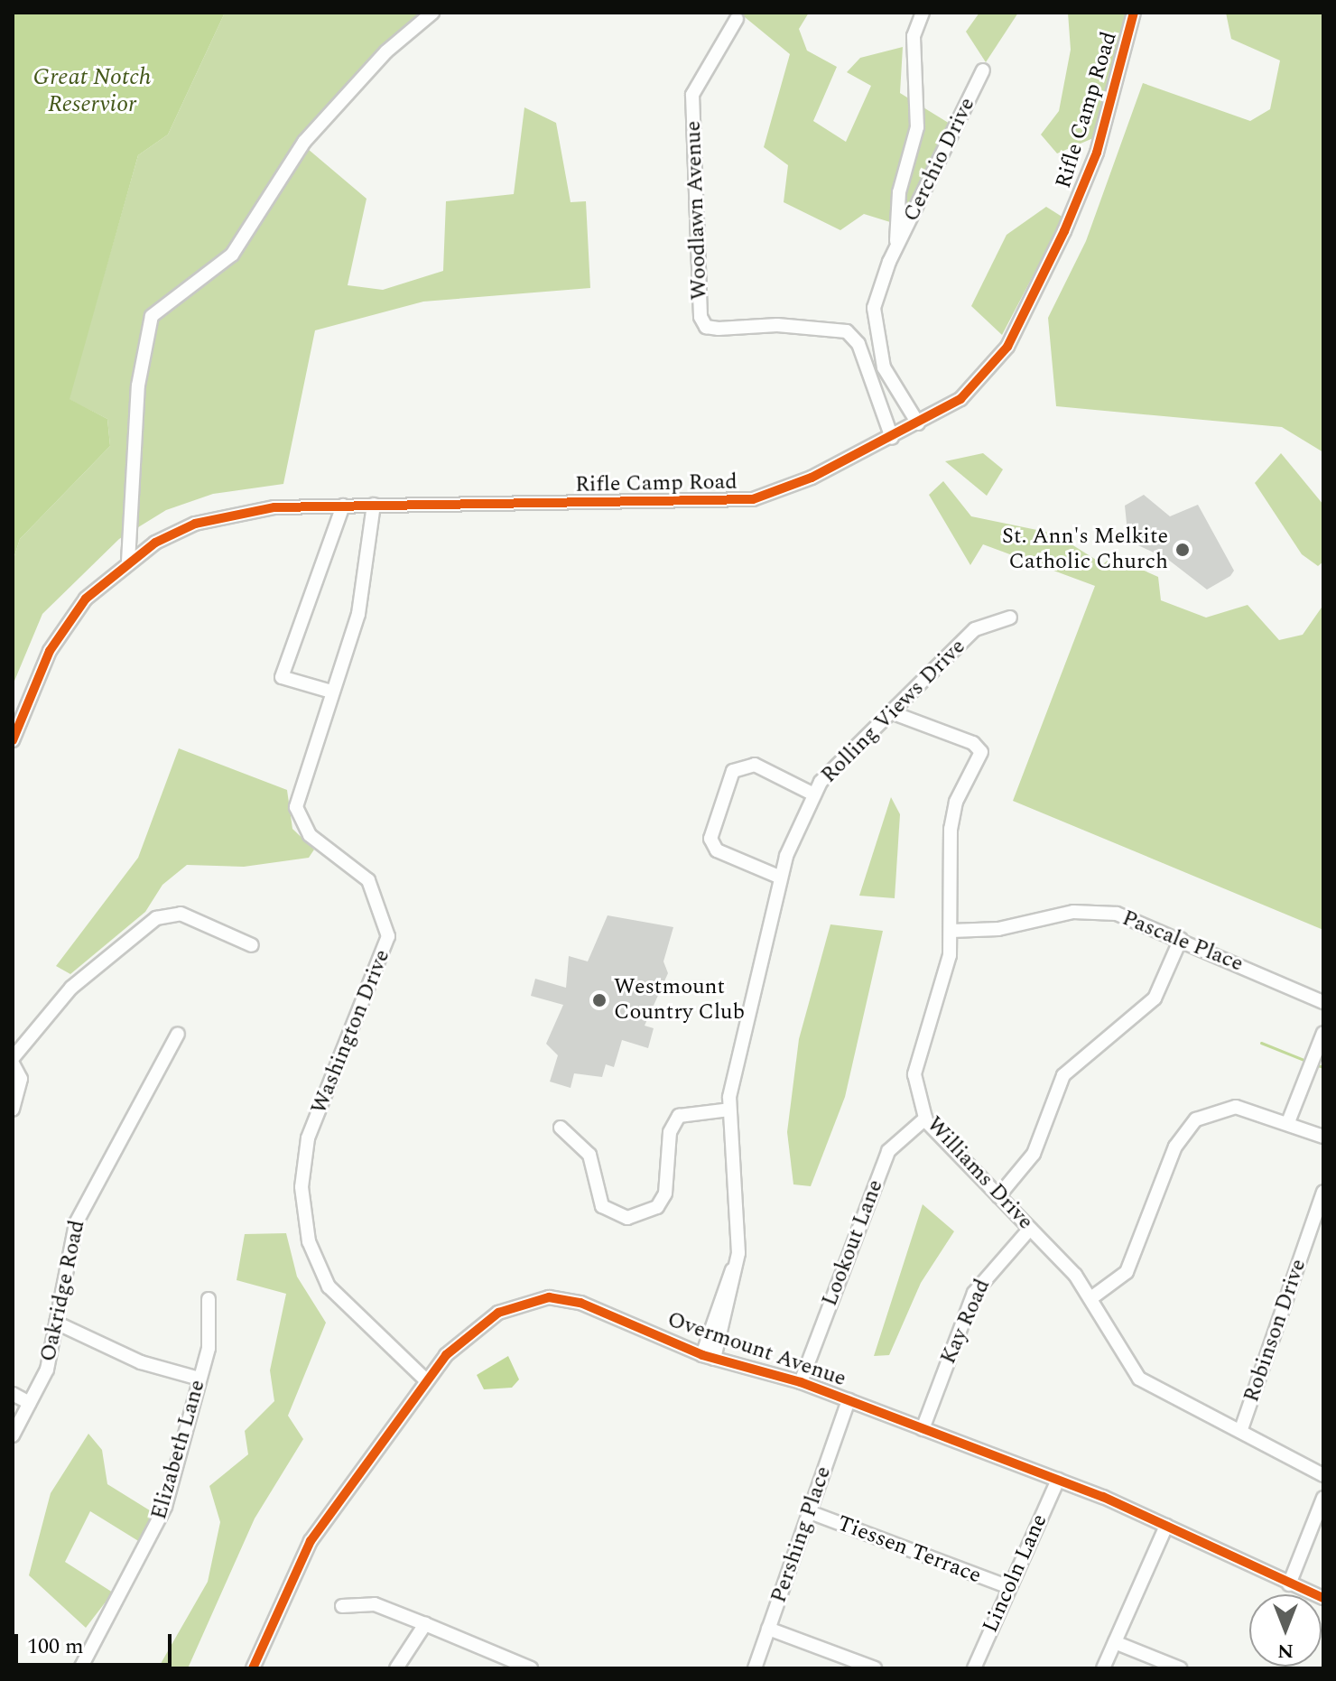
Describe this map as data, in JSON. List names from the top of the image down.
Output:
{
  "streets": {
    "street": [
      "Rifle Camp Road",
      "Cerchio Drive",
      "Woodlawn Avenue",
      "Rolling Views Drive",
      "Pascale Place",
      "Washington Drive",
      "Williams Drive",
      "Lookout Lane",
      "Oakridge Road",
      "Kay Road",
      "Robinson Drive",
      "Overmount Avenue",
      "Elizabeth Lane",
      "Pershing Place",
      "Tiessen Terrace",
      "Lincoln Lane"
    ]
  },
  "crossings": [
    ["Rifle Camp Road", "Cerchio Drive"],
    ["Rifle Camp Road", "Woodlawn Avenue"],
    ["Rifle Camp Road", "Washington Drive"],
    ["Rolling Views Drive", "Williams Drive"],
    ["Rolling Views Drive", "Overmount Avenue"],
    ["Pascale Place", "Williams Drive"],
    ["Washington Drive", "Overmount Avenue"],
    ["Williams Drive", "Lookout Lane"],
    ["Williams Drive", "Kay Road"],
    ["Williams Drive", "Robinson Drive"],
    ["Lookout Lane", "Overmount Avenue"],
    ["Kay Road", "Overmount Avenue"],
    ["Overmount Avenue", "Pershing Place"],
    ["Overmount Avenue", "Lincoln Lane"],
    ["Pershing Place", "Tiessen Terrace"],
    ["Tiessen Terrace", "Lincoln Lane"]
  ],
  "water": ["Great Notch Reservior"],
  "places": ["St. Ann's Melkite Catholic Church", "Westmount Country Club"],
  "scale_bar": "100 m",
  "north": "bottom"
}
